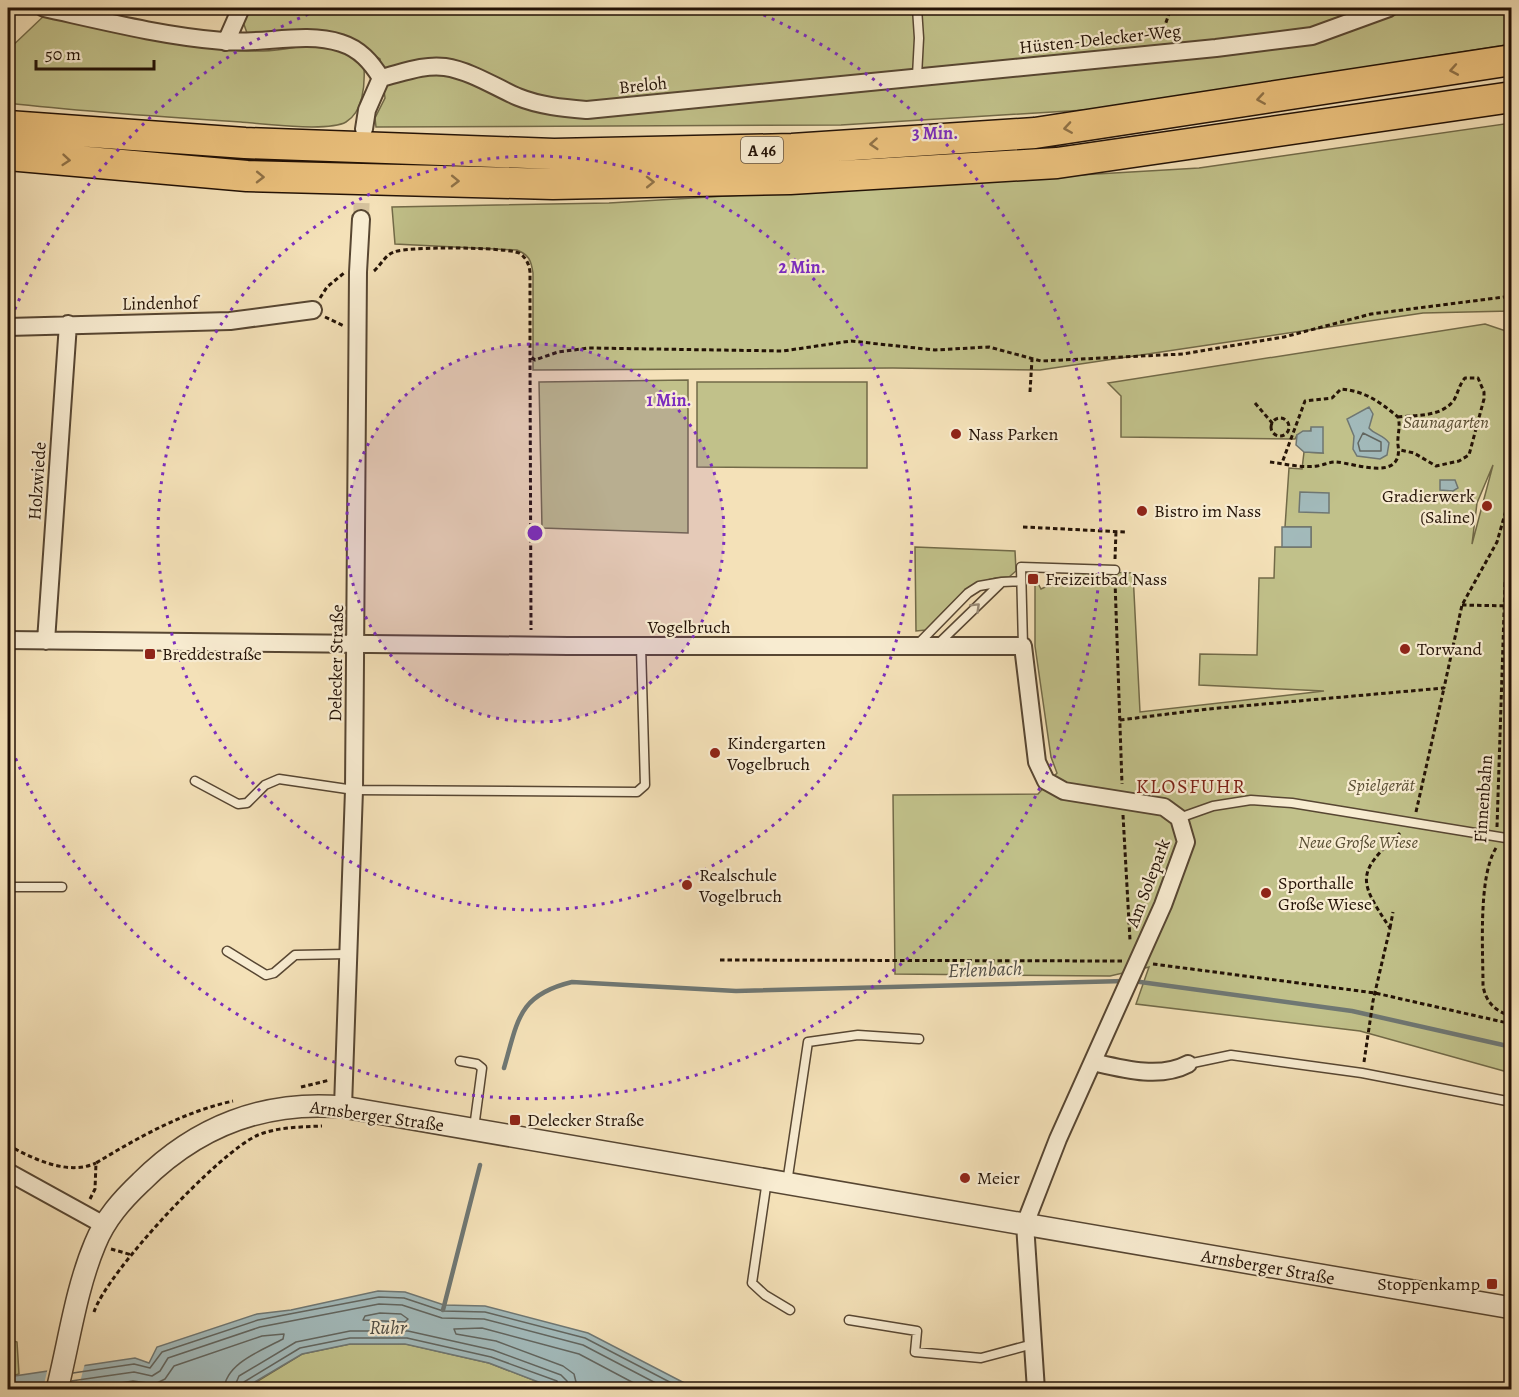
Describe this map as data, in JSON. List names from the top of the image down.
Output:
{
  "streets": {
    "highway": ["A 46"],
    "street": [
      "Hüsten-Delecker-Weg",
      "Breloh",
      "Lindenhof",
      "Holzwiede",
      "Vogelbruch",
      "Delecker Straße",
      "Am Solepark",
      "Arnsberger Straße"
    ],
    "path": ["Finnenbahn"]
  },
  "crossings": [
    ["Hüsten-Delecker-Weg", "Breloh"],
    ["Lindenhof", "Holzwiede"],
    ["Vogelbruch", "Delecker Straße"],
    ["Vogelbruch", "Am Solepark"],
    ["Delecker Straße", "Arnsberger Straße"],
    ["Am Solepark", "Arnsberger Straße"]
  ],
  "districts": ["KLOSFUHR"],
  "water": ["Erlenbach", "Ruhr"],
  "parks": ["Saunagarten", "Spielgerät", "Neue Große Wiese"],
  "places": {
    "other": [
      "Nass Parken",
      "Gradierwerk (Saline)",
      "Bistro im Nass",
      "Torwand",
      "Kindergarten Vogelbruch",
      "Realschule Vogelbruch",
      "Sporthalle Große Wiese",
      "Meier"
    ],
    "transit": [
      "Freizeitbad Nass",
      "Breddestraße",
      "Delecker Straße",
      "Stoppenkamp"
    ]
  },
  "scale_bar": "50 m",
  "rings": ["3 Min.", "2 Min.", "1 Min."]
}
